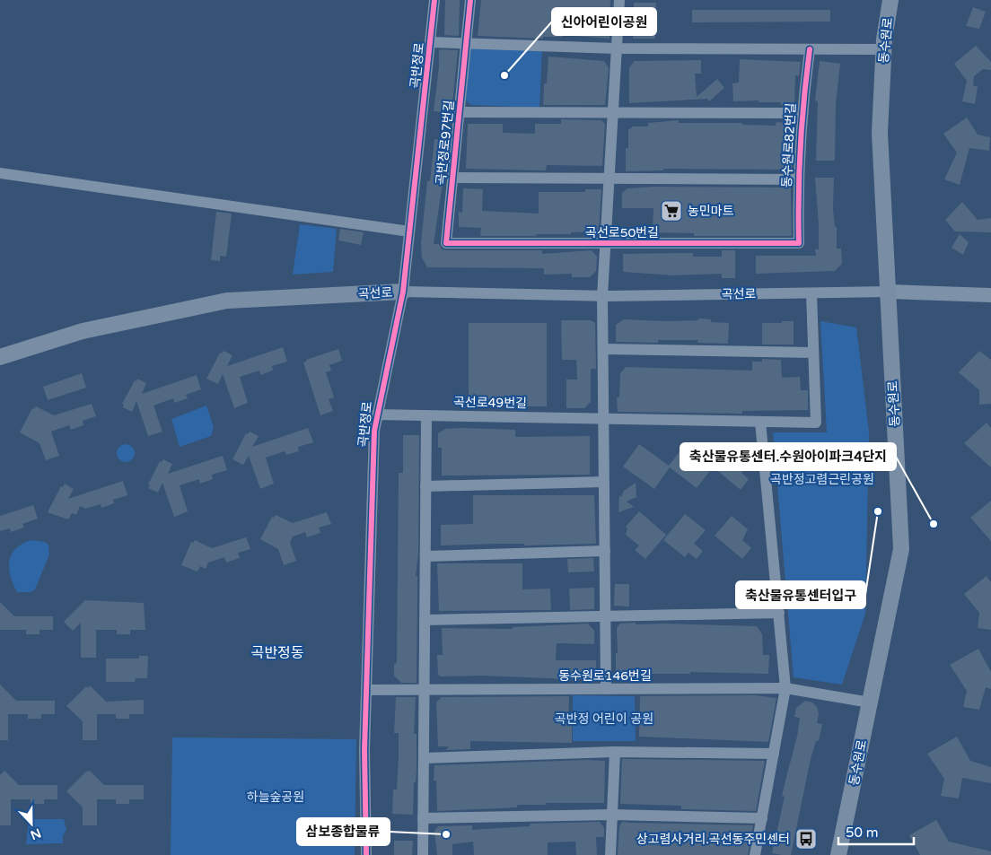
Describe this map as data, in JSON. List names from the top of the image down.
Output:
{
  "streets": {
    "main road": ["동수원로", "곡선로"],
    "street": [
      "곡반정로",
      "곡반정로97번길",
      "동수원로82번길",
      "곡선로50번길",
      "곡선로49번길",
      "동수원로146번길"
    ]
  },
  "crossings": [
    ["동수원로", "곡선로"],
    ["동수원로", "동수원로146번길"],
    ["곡반정로", "곡선로"],
    ["곡반정로", "곡선로49번길"],
    ["곡반정로", "동수원로146번길"],
    ["곡반정로97번길", "곡선로50번길"],
    ["동수원로82번길", "곡선로50번길"],
    ["곡선로50번길", "곡선로"]
  ],
  "districts": ["곡반정동"],
  "parks": ["곡반정고렴근린공원", "곡반정 어린이 공원", "하늘숲공원"],
  "places": {
    "other": [
      "신아어린이공원",
      "축산물유통센터입구",
      "축산물유통센터.수원아이파크4단지",
      "삼보종합물류"
    ],
    "supermarket": ["농민마트"],
    "bus stop": ["상고렴사거리.곡선동주민센터"]
  },
  "scale_bar": "50 m",
  "north": "bottom"
}
